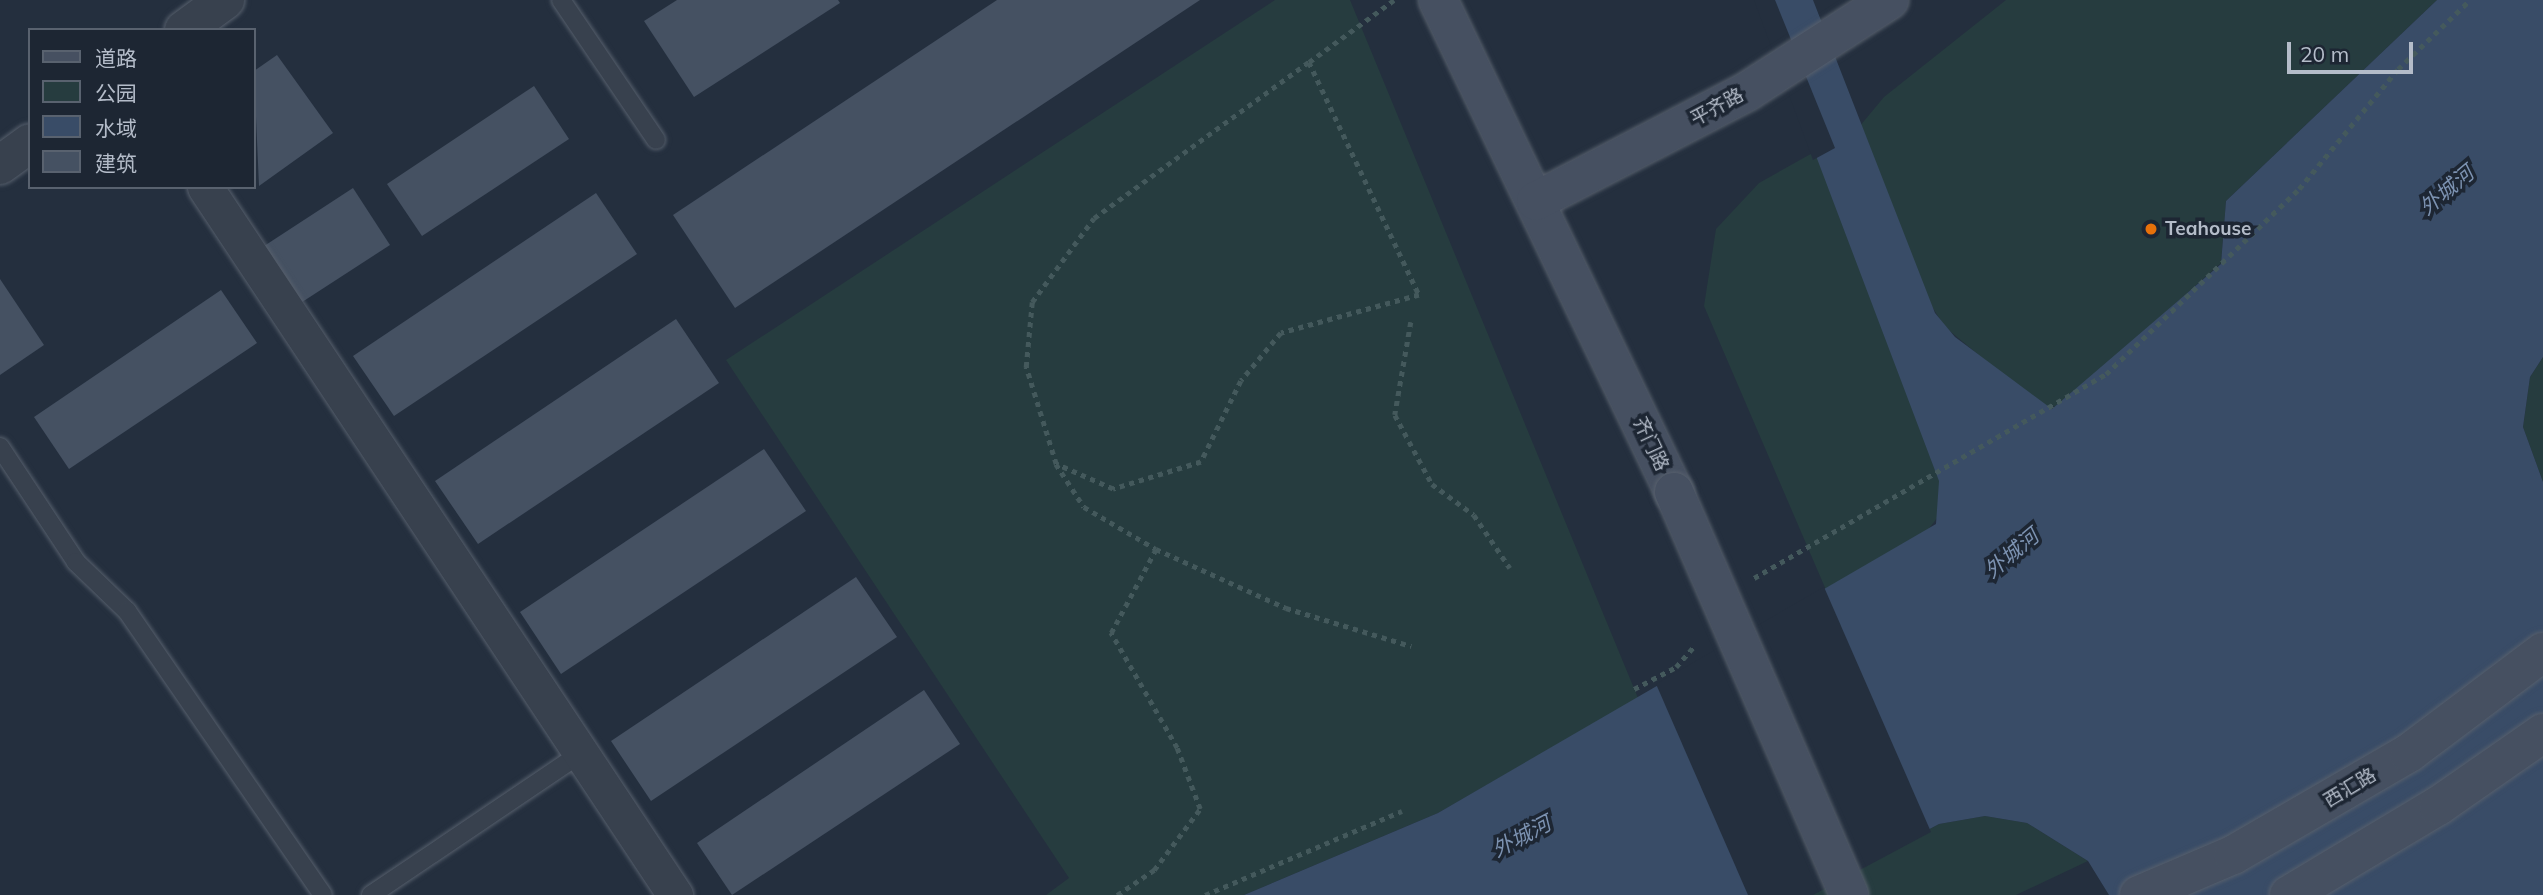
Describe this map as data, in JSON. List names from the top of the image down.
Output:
{
  "streets": {
    "main road": ["平齐路", "齐门路", "西汇路"]
  },
  "crossings": [
    ["平齐路", "齐门路"]
  ],
  "water": ["外城河"],
  "places": ["Teahouse"],
  "legend": [
    "道路",
    "公园",
    "水域",
    "建筑"
  ],
  "scale_bar": "20 m"
}
